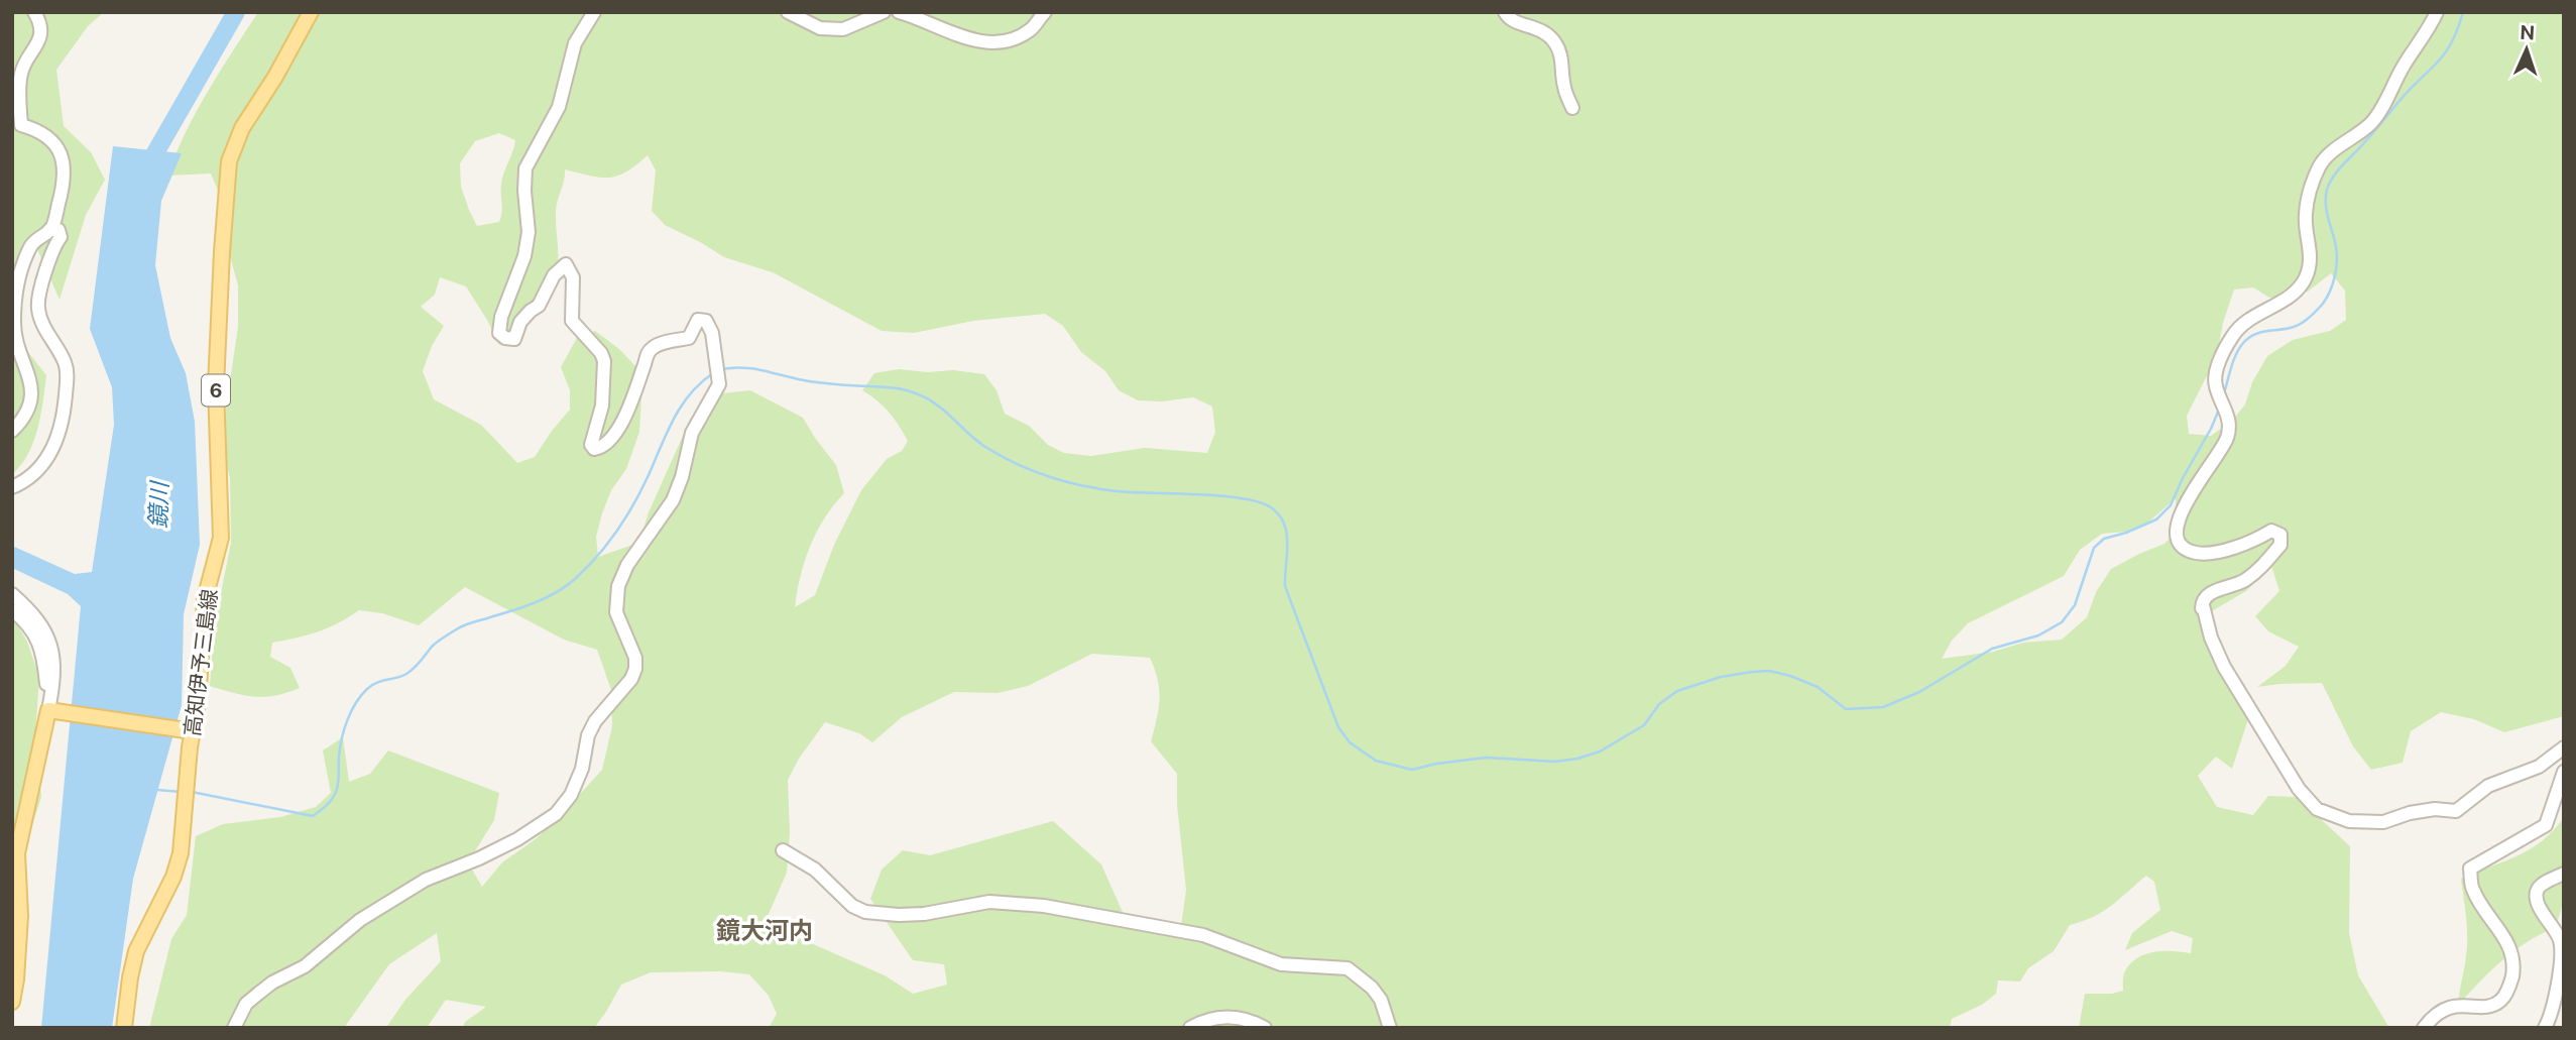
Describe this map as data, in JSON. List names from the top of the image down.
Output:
{
  "streets": {
    "main road": ["6", "高知伊予三島線"]
  },
  "districts": ["鏡大河内"],
  "water": ["鏡川"],
  "north": "top"
}
